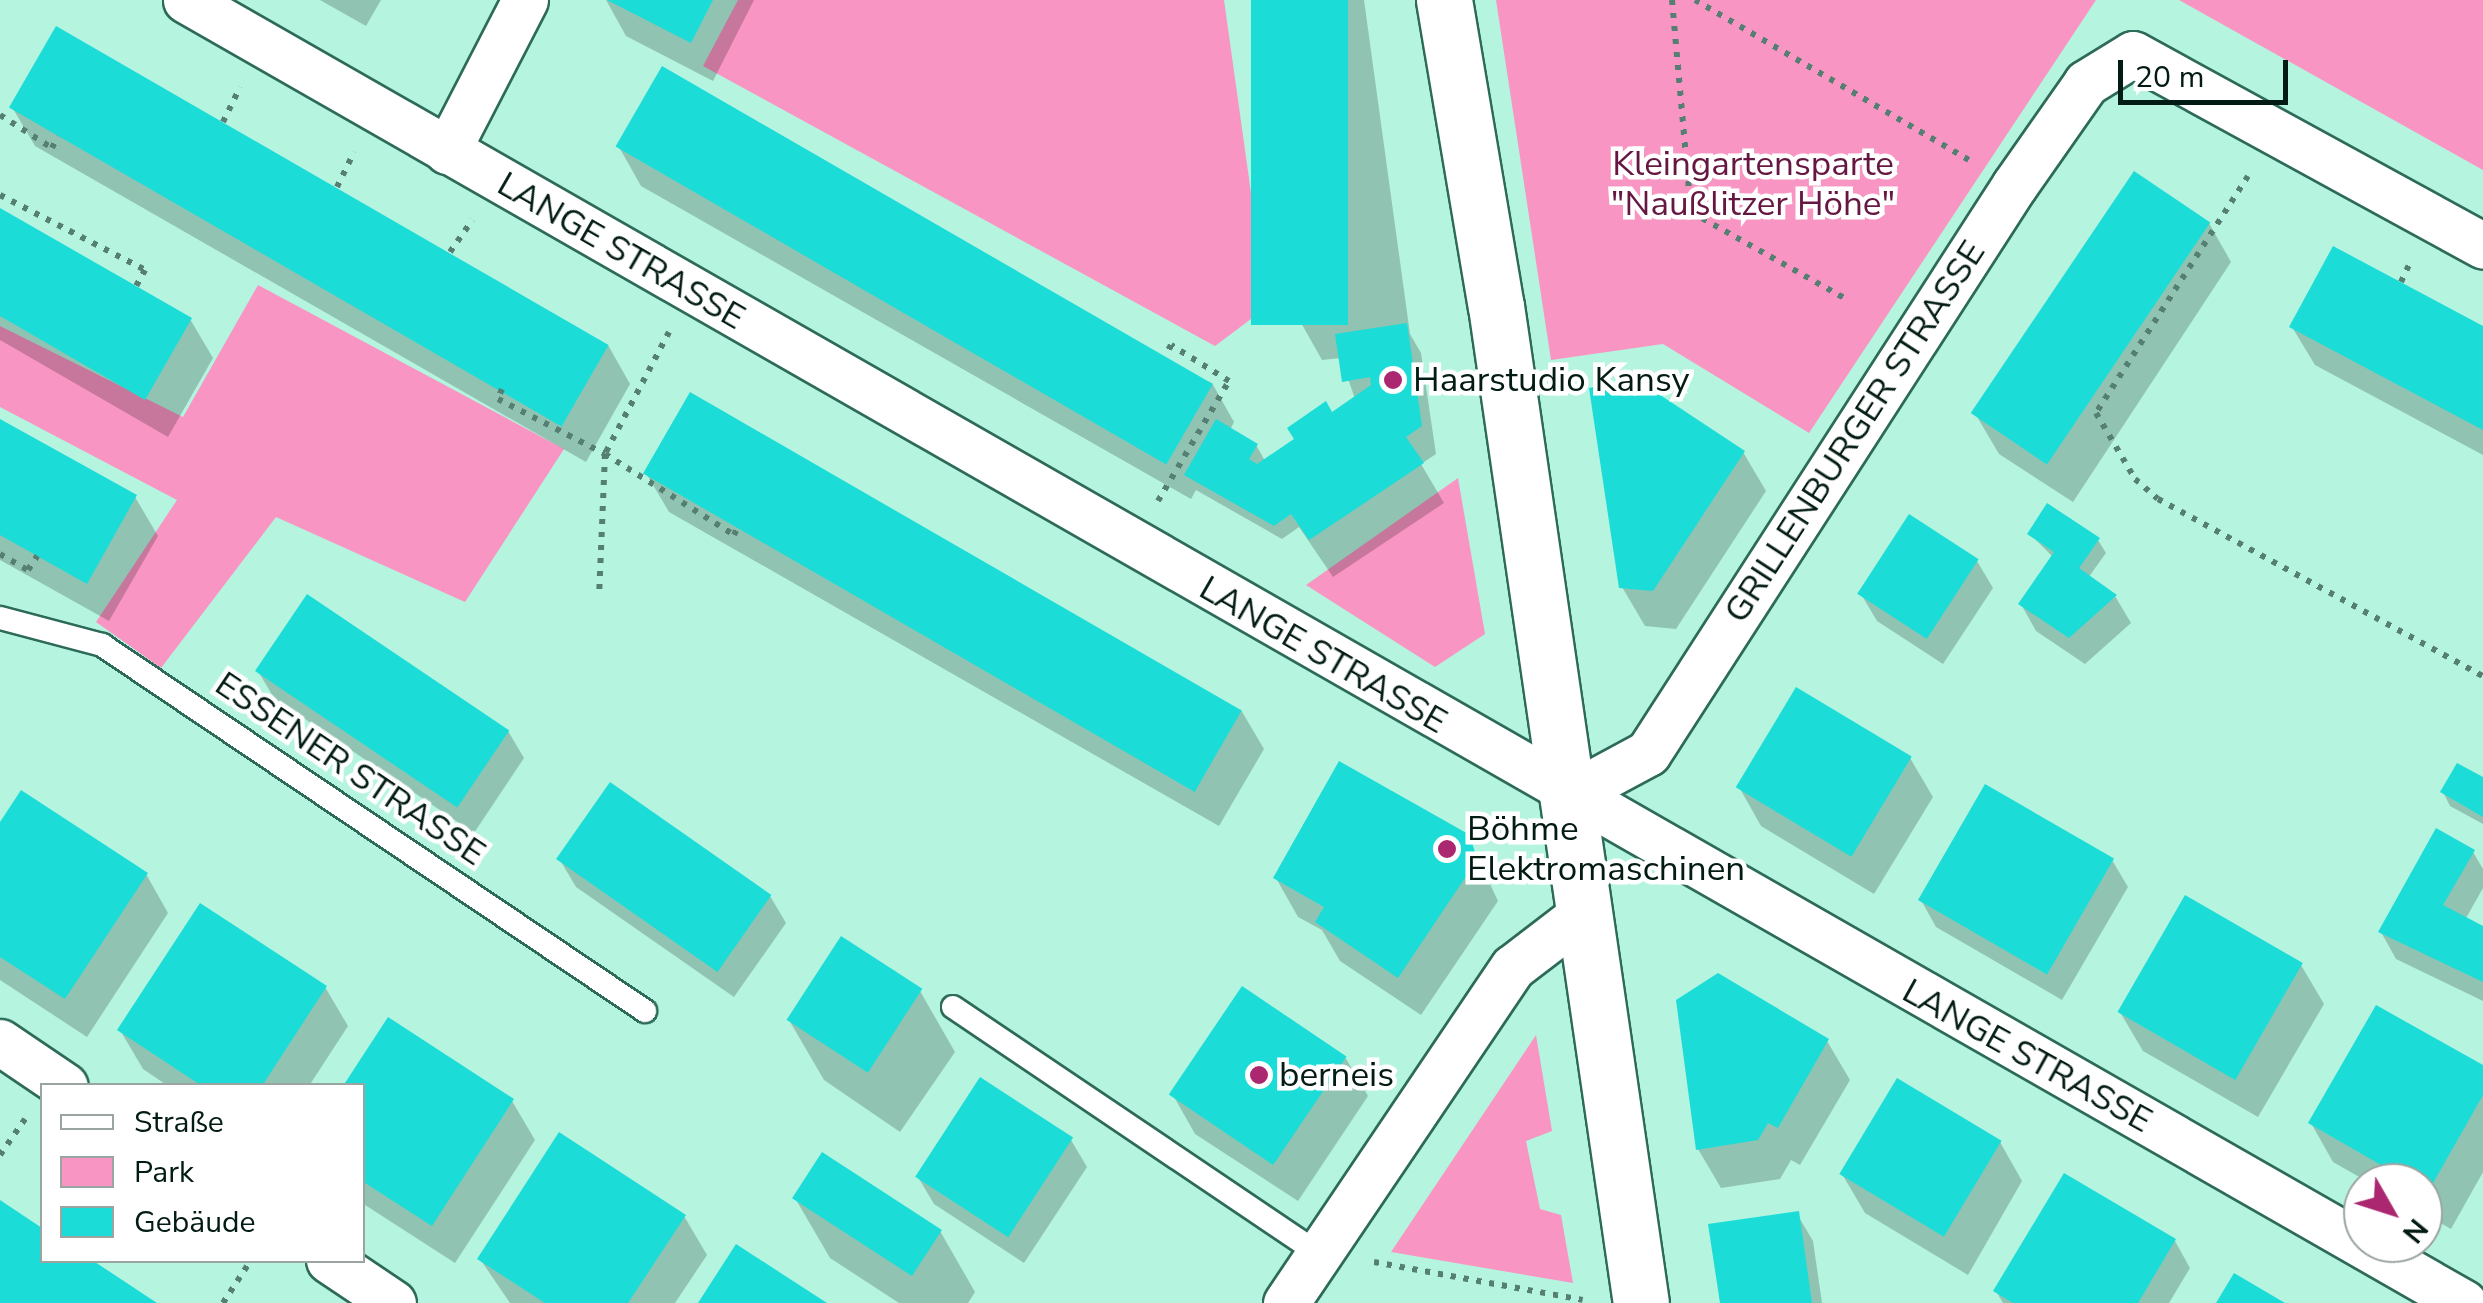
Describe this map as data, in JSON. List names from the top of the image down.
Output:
{
  "streets": {
    "street": ["LANGE STRASSE", "GRILLENBURGER STRASSE"],
    "lane": ["ESSENER STRASSE"]
  },
  "crossings": [
    ["LANGE STRASSE", "GRILLENBURGER STRASSE"]
  ],
  "parks": ["Kleingartensparte \"Naußlitzer Höhe\""],
  "places": ["Haarstudio Kansy", "Böhme Elektromaschinen", "berneis"],
  "legend": ["Straße", "Park", "Gebäude"],
  "scale_bar": "20 m",
  "north": "bottom right"
}
